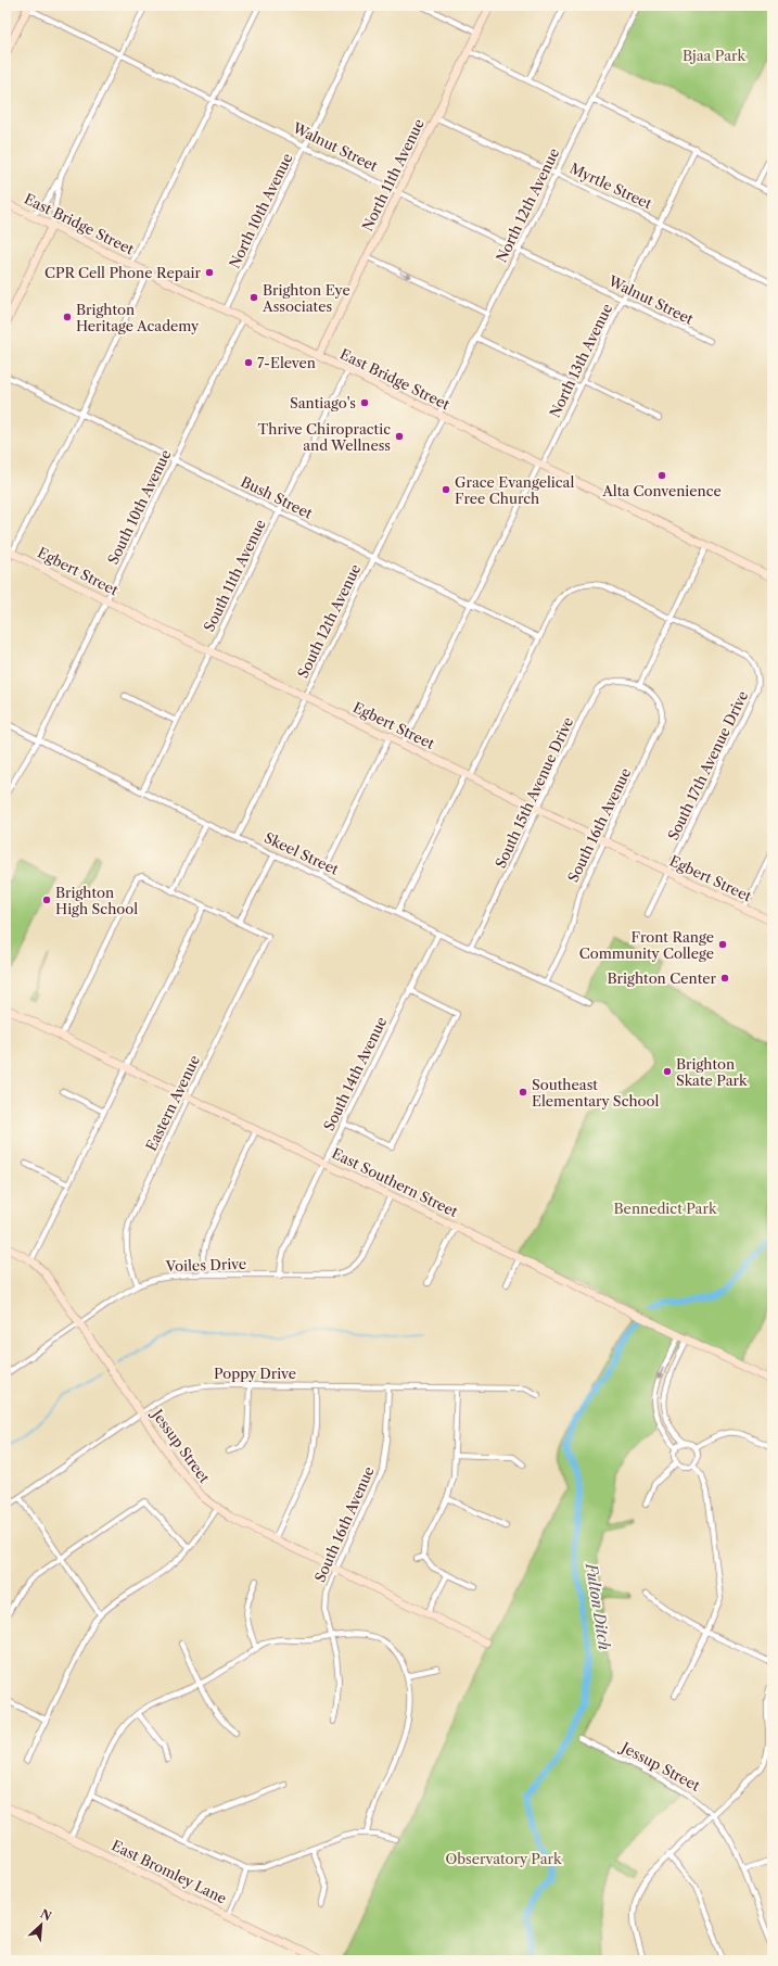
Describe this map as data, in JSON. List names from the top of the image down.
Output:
{
  "streets": {
    "street": [
      "Walnut Street",
      "North 11th Avenue",
      "Myrtle Street",
      "North 12th Avenue",
      "North 10th Avenue",
      "East Bridge Street",
      "North 13th Avenue",
      "Bush Street",
      "South 10th Avenue",
      "Egbert Street",
      "South 11th Avenue",
      "South 12th Avenue",
      "South 17th Avenue Drive",
      "South 15th Avenue Drive",
      "South 16th Avenue",
      "Skeel Street",
      "South 14th Avenue",
      "Eastern Avenue",
      "East Southern Street",
      "Voiles Drive",
      "Poppy Drive",
      "Jessup Street",
      "East Bromley Lane"
    ]
  },
  "crossings": [
    ["Walnut Street", "North 11th Avenue"],
    ["Walnut Street", "North 12th Avenue"],
    ["Walnut Street", "North 10th Avenue"],
    ["Walnut Street", "North 13th Avenue"],
    ["North 11th Avenue", "Myrtle Street"],
    ["North 11th Avenue", "East Bridge Street"],
    ["Myrtle Street", "North 12th Avenue"],
    ["Myrtle Street", "North 13th Avenue"],
    ["North 12th Avenue", "East Bridge Street"],
    ["North 12th Avenue", "South 12th Avenue"],
    ["North 10th Avenue", "East Bridge Street"],
    ["East Bridge Street", "North 13th Avenue"],
    ["East Bridge Street", "South 10th Avenue"],
    ["East Bridge Street", "South 11th Avenue"],
    ["East Bridge Street", "South 12th Avenue"],
    ["North 13th Avenue", "Bush Street"],
    ["North 13th Avenue", "Egbert Street"],
    ["Bush Street", "South 10th Avenue"],
    ["Bush Street", "South 11th Avenue"],
    ["Bush Street", "South 12th Avenue"],
    ["Bush Street", "South 17th Avenue Drive"],
    ["South 10th Avenue", "Egbert Street"],
    ["South 10th Avenue", "Skeel Street"],
    ["Egbert Street", "South 11th Avenue"],
    ["Egbert Street", "South 12th Avenue"],
    ["Egbert Street", "South 17th Avenue Drive"],
    ["Egbert Street", "South 15th Avenue Drive"],
    ["Egbert Street", "South 16th Avenue"],
    ["South 11th Avenue", "Skeel Street"],
    ["South 12th Avenue", "Skeel Street"],
    ["South 17th Avenue Drive", "Skeel Street"],
    ["South 15th Avenue Drive", "South 16th Avenue"],
    ["South 15th Avenue Drive", "Skeel Street"],
    ["South 16th Avenue", "Skeel Street"],
    ["South 16th Avenue", "Poppy Drive"],
    ["South 16th Avenue", "Jessup Street"],
    ["Skeel Street", "South 14th Avenue"],
    ["South 14th Avenue", "East Southern Street"],
    ["South 14th Avenue", "Voiles Drive"],
    ["Eastern Avenue", "East Southern Street"],
    ["Eastern Avenue", "Voiles Drive"],
    ["East Southern Street", "Voiles Drive"],
    ["Voiles Drive", "Jessup Street"],
    ["Poppy Drive", "Jessup Street"]
  ],
  "water": ["Fulton Ditch"],
  "parks": ["Bjaa Park", "Bennedict Park", "Observatory Park"],
  "places": [
    "CPR Cell Phone Repair",
    "Brighton Eye Associates",
    "Brighton Heritage Academy",
    "7-Eleven",
    "Santiago's",
    "Thrive Chiropractic and Wellness",
    "Alta Convenience",
    "Grace Evangelical Free Church",
    "Brighton High School",
    "Front Range Community College",
    "Brighton Center",
    "Brighton Skate Park",
    "Southeast Elementary School"
  ],
  "north": "top right"
}
